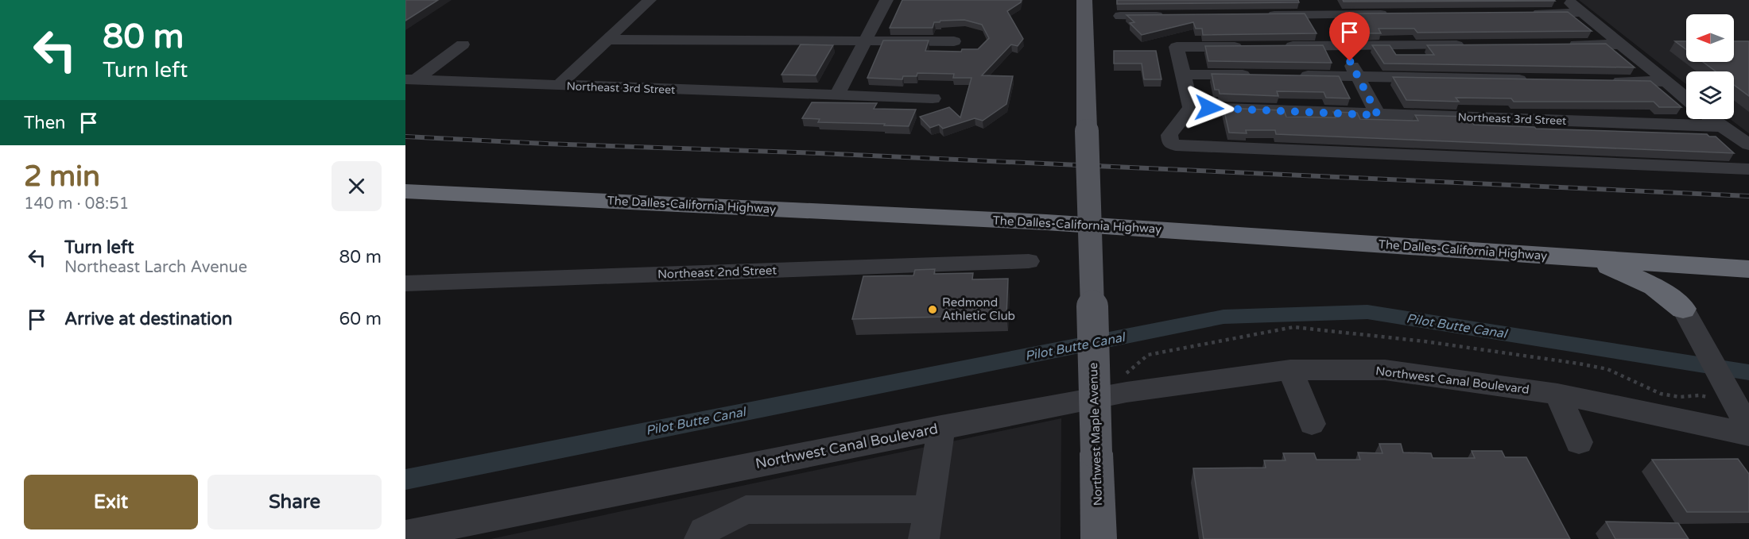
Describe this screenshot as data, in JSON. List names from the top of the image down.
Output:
{
  "streets": {
    "highway": ["The Dalles-California Highway"],
    "main road": ["Northwest Maple Avenue"],
    "street": ["Northeast 3rd Street", "Northeast 2nd Street", "Northwest Canal Boulevard"]
  },
  "water": ["Pilot Butte Canal"],
  "places": ["Redmond Athletic Club"],
  "north": "left",
  "page": {
    "turn": ["80 m", "Turn left"],
    "then": "Then",
    "heading": ["2 min", "140 m · 08:51"],
    "list": [
      {
        "name": "Turn left",
        "note": "Northeast Larch Avenue",
        "value": "80 m"
      },
      {
        "name": "Arrive at destination",
        "value": "60 m"
      }
    ],
    "buttons": ["Exit", "Share"]
  }
}
